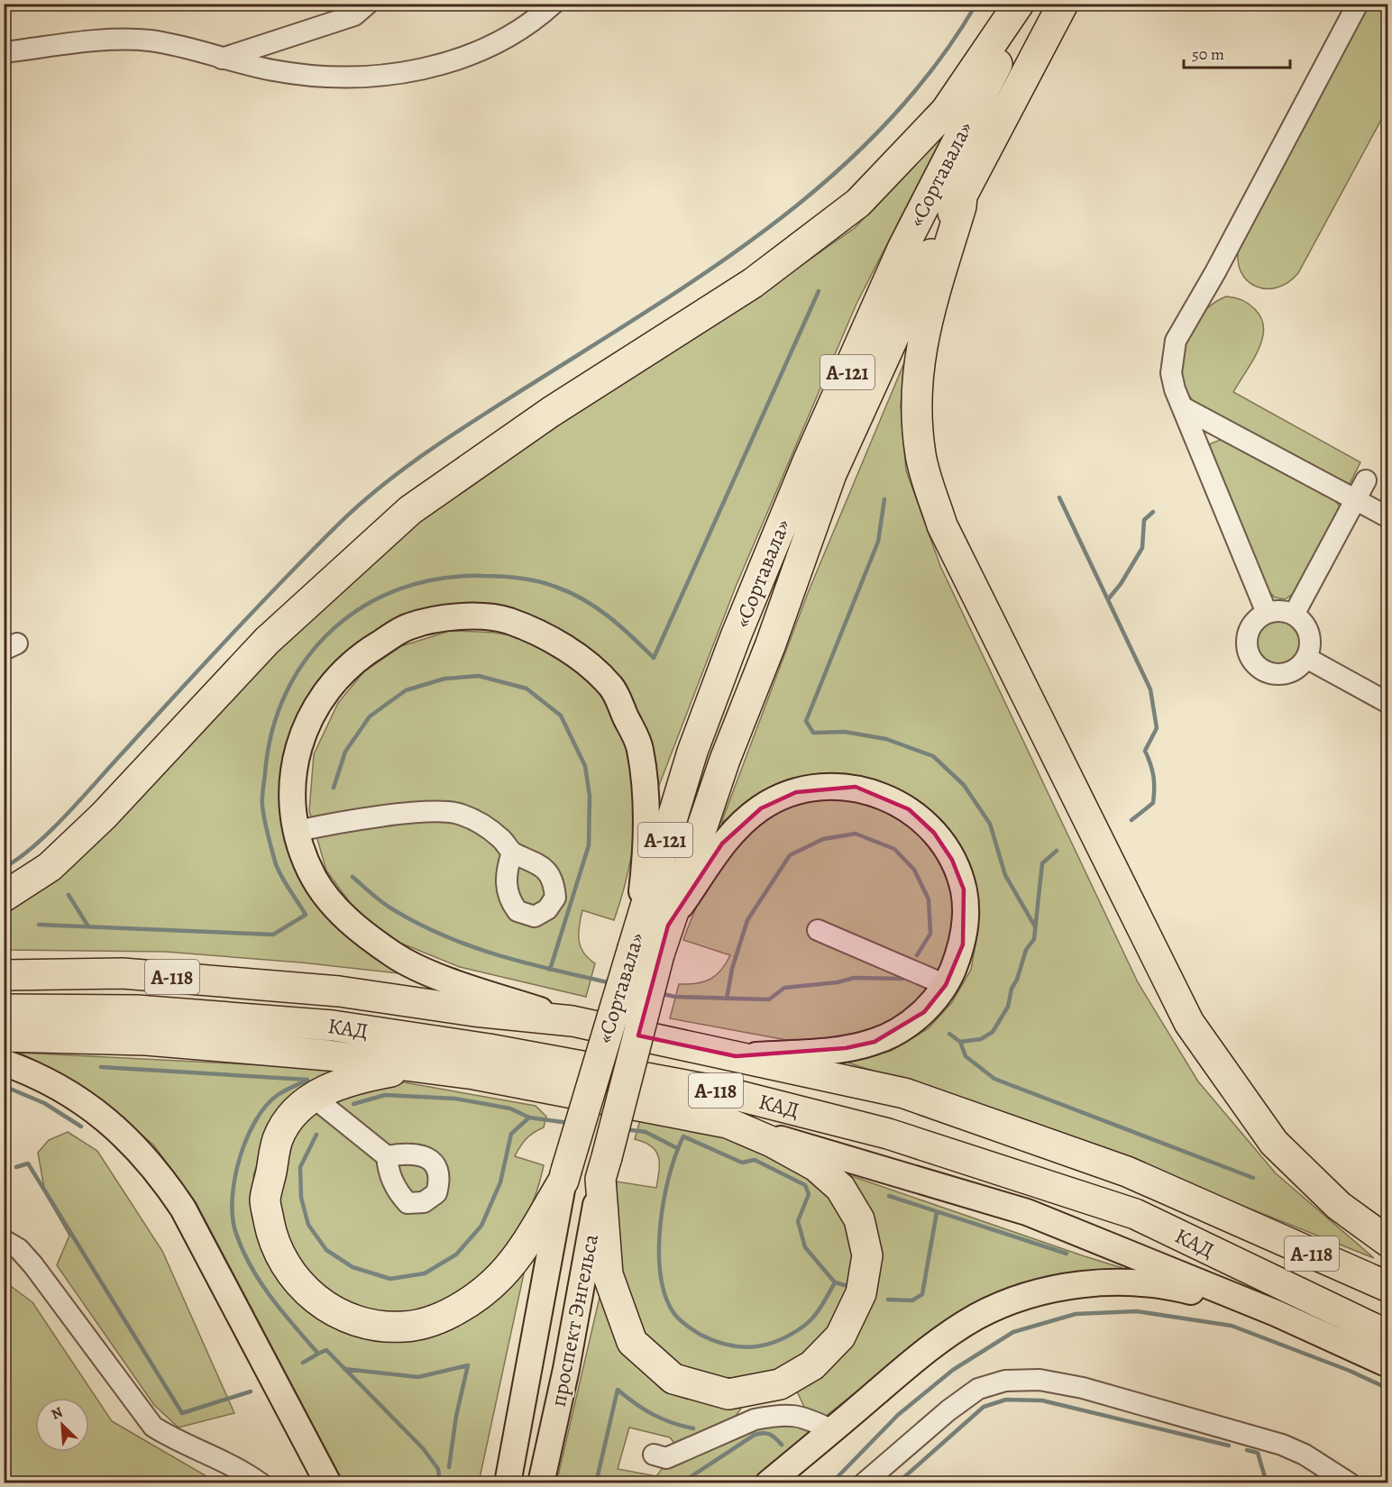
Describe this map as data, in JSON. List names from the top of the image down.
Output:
{
  "streets": {
    "highway": [
      "«Сортавала»",
      "А-121",
      "А-118",
      "КАД"
    ],
    "main road": ["проспект Энгельса"]
  },
  "crossings": [
    ["«Сортавала»", "проспект Энгельса"]
  ],
  "scale_bar": "50 m",
  "north": "top left"
}
